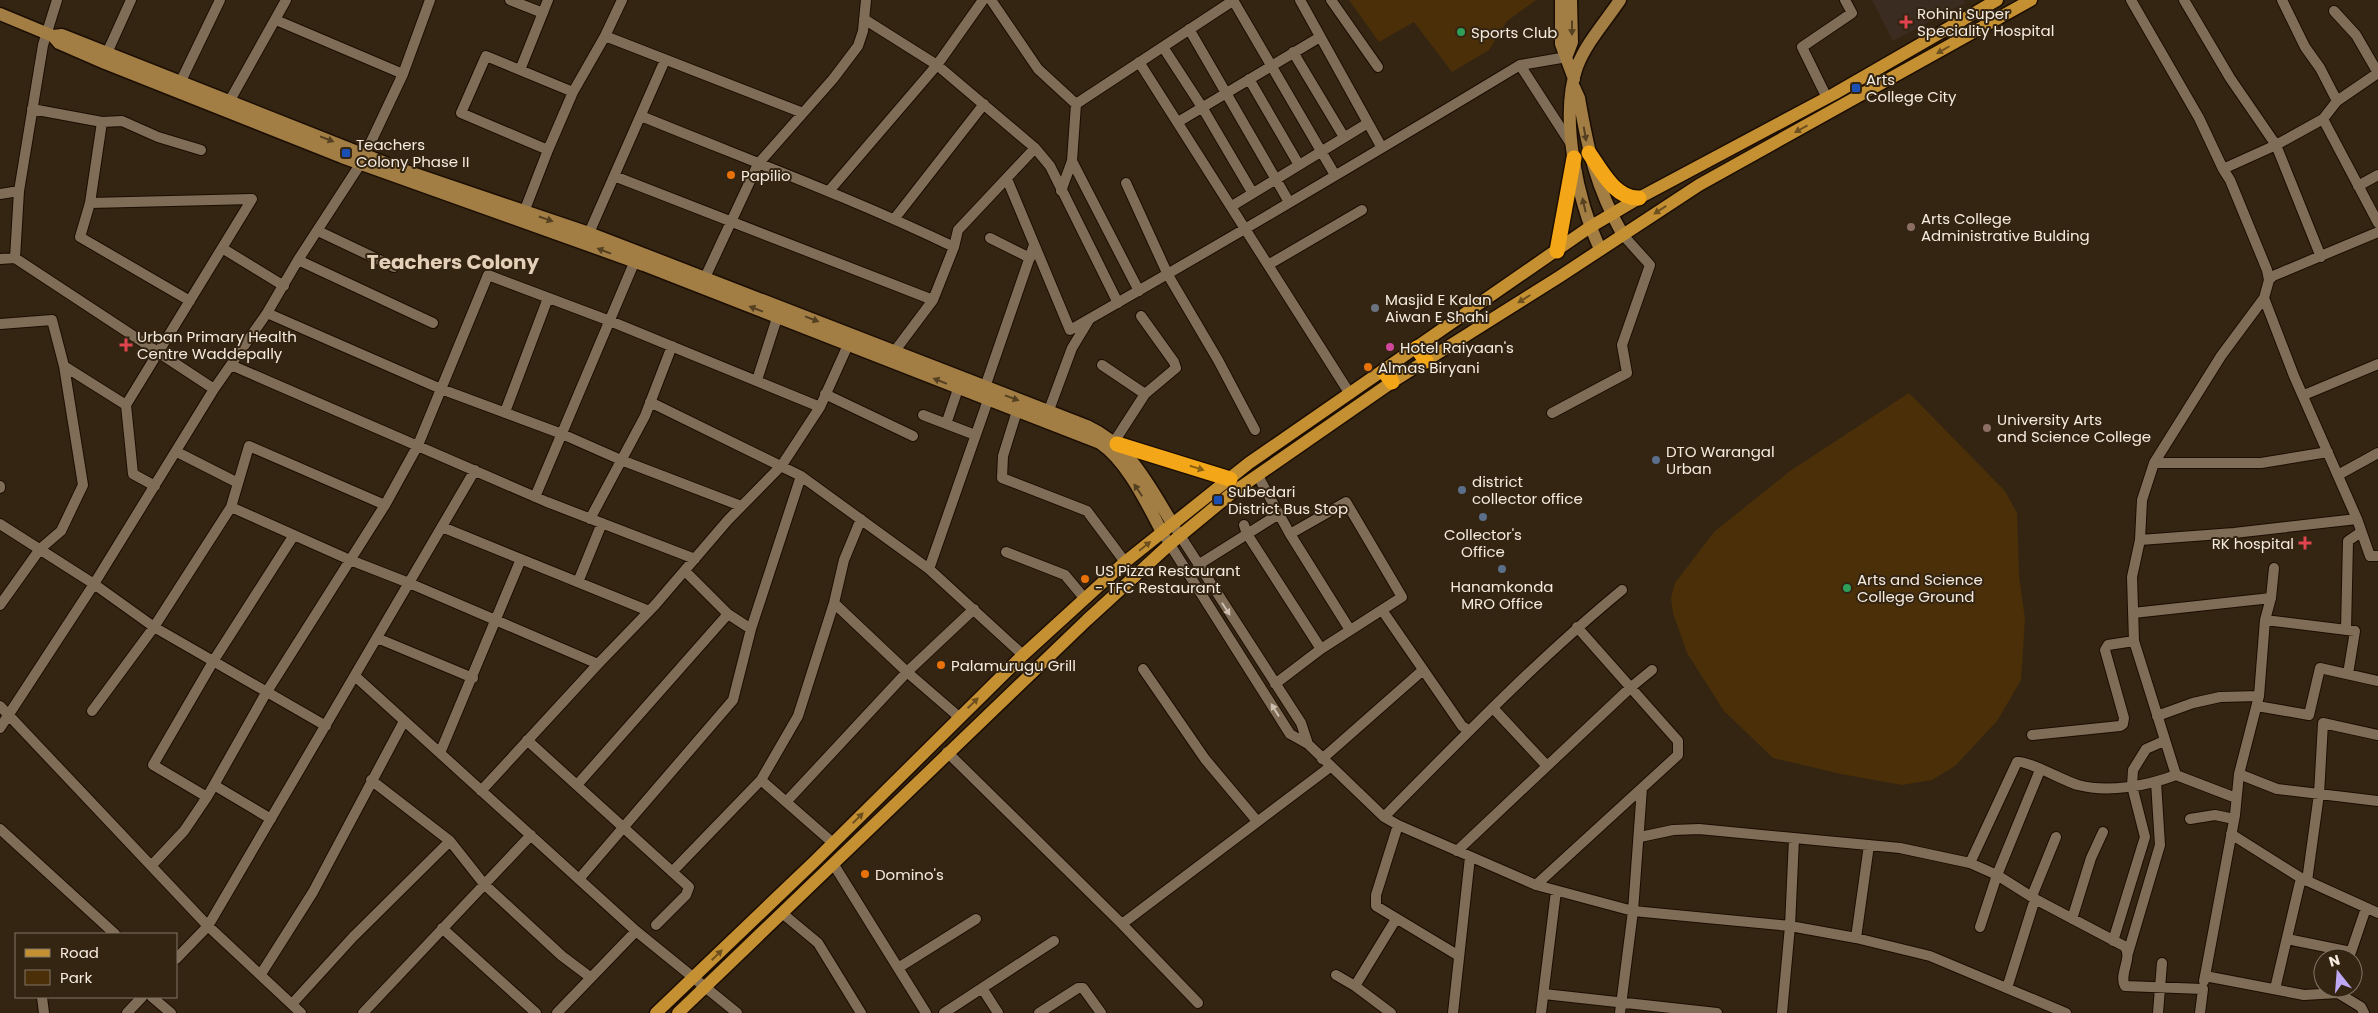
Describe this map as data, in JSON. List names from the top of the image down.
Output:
{
  "districts": ["Teachers Colony"],
  "places": {
    "health": ["Rohini Super Speciality Hospital", "Urban Primary Health Centre Waddepally", "RK hospital"],
    "other": [
      "Sports Club",
      "Papilio",
      "Arts College Administrative Bulding",
      "Masjid E Kalan Aiwan E Shahi",
      "Hotel Raiyaan's",
      "Almas Biryani",
      "University Arts and Science College",
      "DTO Warangal Urban",
      "district collector office",
      "Collector's Office",
      "Hanamkonda MRO Office",
      "US Pizza Restaurant - TFC Restaurant",
      "Arts and Science College Ground",
      "Palamurugu Grill",
      "Domino's"
    ],
    "transit": ["Arts College City", "Teachers Colony Phase II", "Subedari District Bus Stop"]
  },
  "legend": ["Road", "Park"],
  "north": "top"
}
